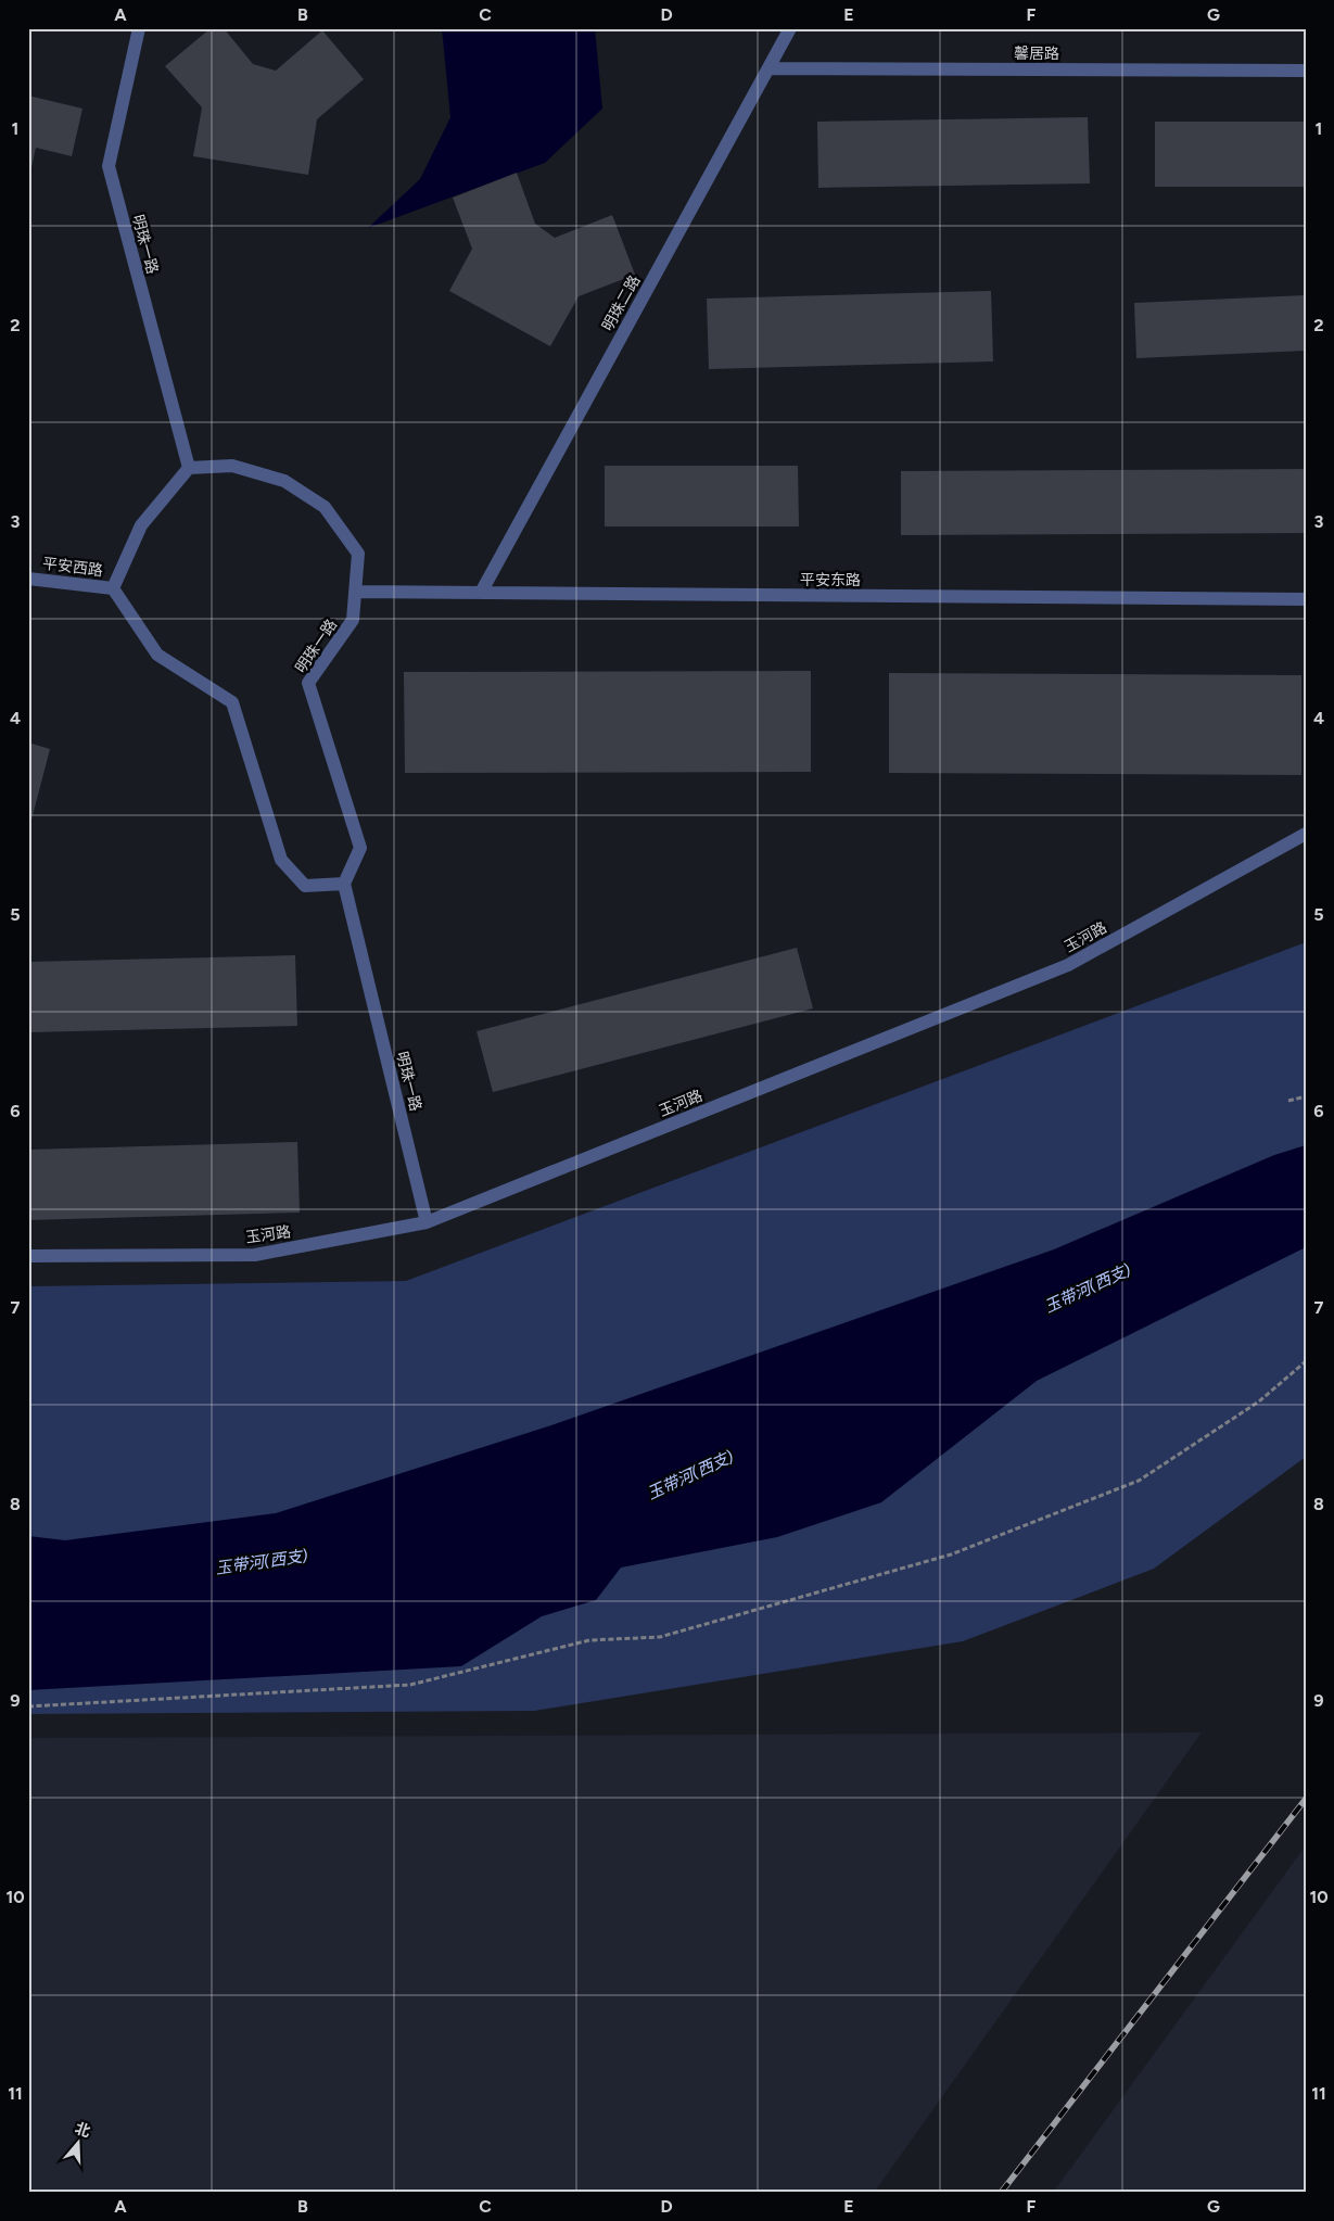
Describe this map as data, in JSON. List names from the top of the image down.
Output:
{
  "streets": {
    "street": [
      "馨居路",
      "明珠一路",
      "明珠二路",
      "平安西路",
      "平安东路",
      "玉河路"
    ]
  },
  "crossings": [
    ["馨居路", "明珠二路"],
    ["明珠一路", "平安东路"],
    ["明珠一路", "玉河路"],
    ["明珠二路", "平安东路"]
  ],
  "water": ["玉带河(西支)"],
  "north": "top",
  "grid": {
    "columns": [
      "A",
      "B",
      "C",
      "D",
      "E",
      "F",
      "G"
    ],
    "rows": [
      "1",
      "2",
      "3",
      "4",
      "5",
      "6",
      "7",
      "8",
      "9",
      "10",
      "11"
    ]
  }
}
